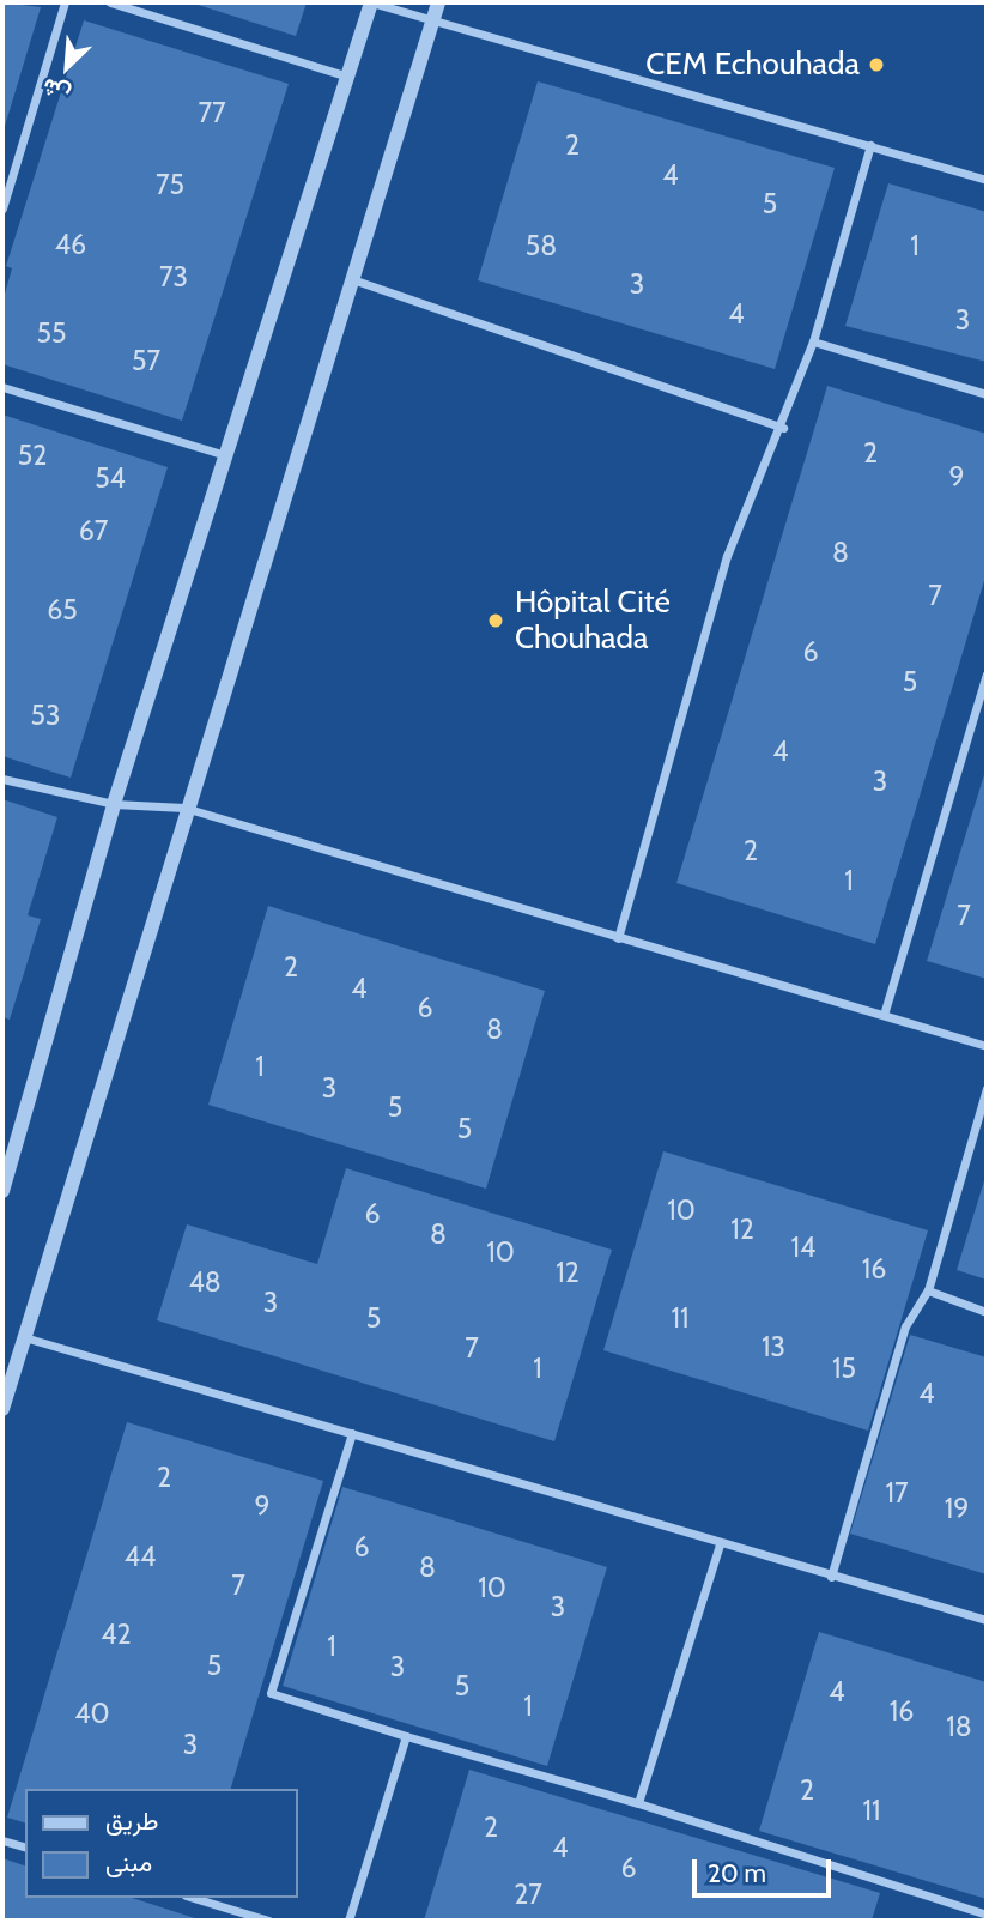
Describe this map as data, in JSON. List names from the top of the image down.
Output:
{
  "places": ["CEM Echouhada", "Hôpital Cité Chouhada"],
  "house_numbers": [
    "77",
    "2",
    "4",
    "75",
    "5",
    "46",
    "58",
    "1",
    "73",
    "3",
    "4",
    "3",
    "55",
    "57",
    "2",
    "52",
    "9",
    "54",
    "67",
    "8",
    "7",
    "65",
    "6",
    "5",
    "53",
    "4",
    "3",
    "2",
    "1",
    "7",
    "2",
    "4",
    "6",
    "8",
    "1",
    "3",
    "5",
    "5",
    "10",
    "6",
    "12",
    "8",
    "14",
    "10",
    "16",
    "12",
    "48",
    "3",
    "5",
    "11",
    "13",
    "7",
    "1",
    "15",
    "4",
    "2",
    "17",
    "9",
    "19",
    "6",
    "44",
    "8",
    "7",
    "10",
    "3",
    "42",
    "1",
    "5",
    "3",
    "5",
    "4",
    "1",
    "16",
    "40",
    "18",
    "3",
    "2",
    "11",
    "2",
    "4",
    "6",
    "27"
  ],
  "legend": ["طريق", "مبنى"],
  "scale_bar": "20 m",
  "north": "bottom left"
}
